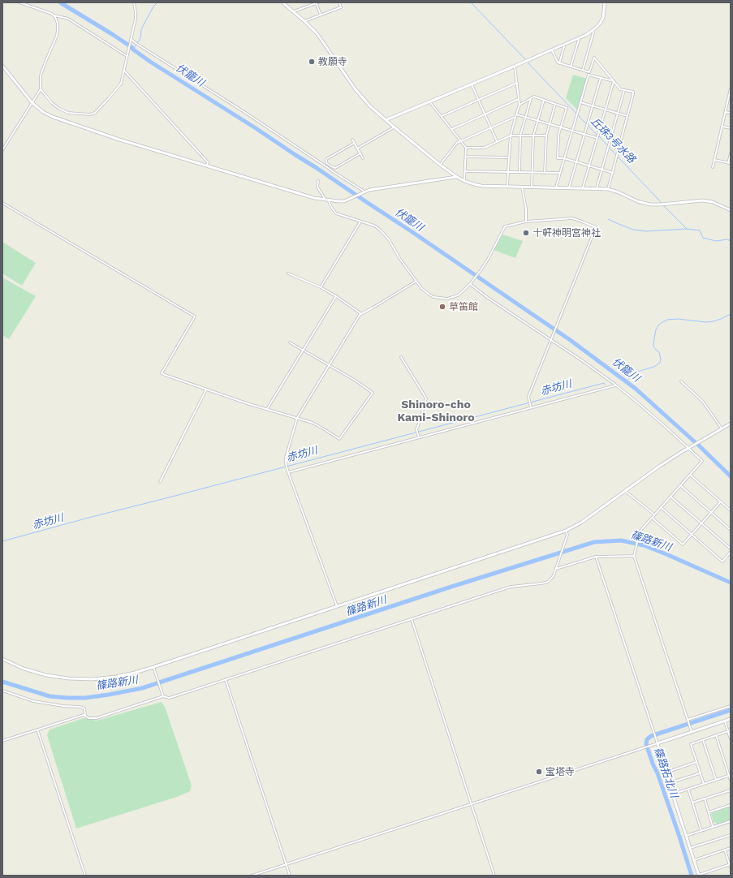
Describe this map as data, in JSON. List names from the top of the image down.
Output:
{
  "districts": ["Shinoro-cho Kami-Shinoro"],
  "water": [
    "伏籠川",
    "丘珠3号水路",
    "赤坊川",
    "篠路新川",
    "篠路拓北川"
  ],
  "places": [
    "教願寺",
    "十軒神明宮神社",
    "草笛館",
    "宝塔寺"
  ]
}
